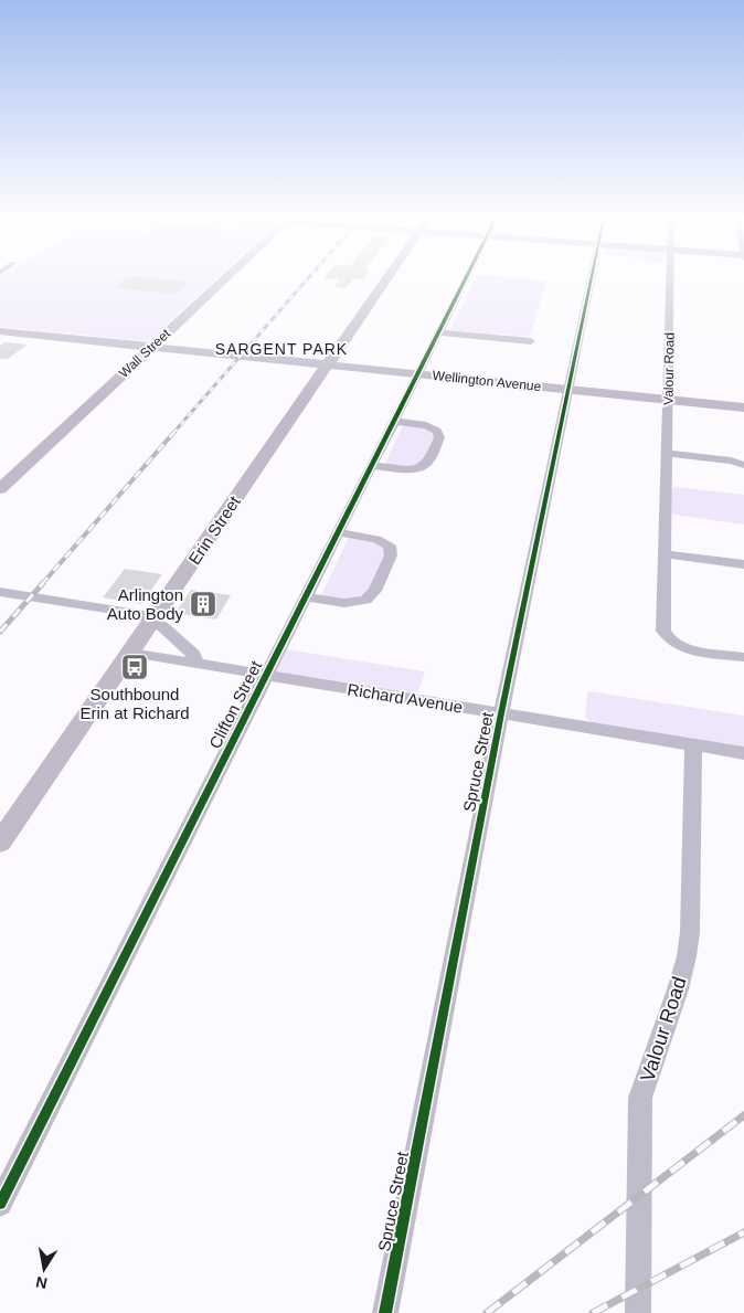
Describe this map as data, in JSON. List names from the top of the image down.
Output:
{
  "streets": {
    "main road": ["Wall Street", "Wellington Avenue", "Erin Street"],
    "street": [
      "Valour Road",
      "Richard Avenue",
      "Clifton Street",
      "Spruce Street"
    ]
  },
  "crossings": [
    ["Wall Street", "Wellington Avenue"],
    ["Valour Road", "Wellington Avenue"],
    ["Valour Road", "Richard Avenue"],
    ["Wellington Avenue", "Erin Street"],
    ["Wellington Avenue", "Clifton Street"],
    ["Wellington Avenue", "Spruce Street"],
    ["Erin Street", "Richard Avenue"],
    ["Richard Avenue", "Clifton Street"],
    ["Richard Avenue", "Spruce Street"]
  ],
  "districts": ["SARGENT PARK"],
  "places": {
    "building": ["Arlington Auto Body"],
    "bus stop": ["Southbound Erin at Richard"]
  },
  "north": "bottom"
}
